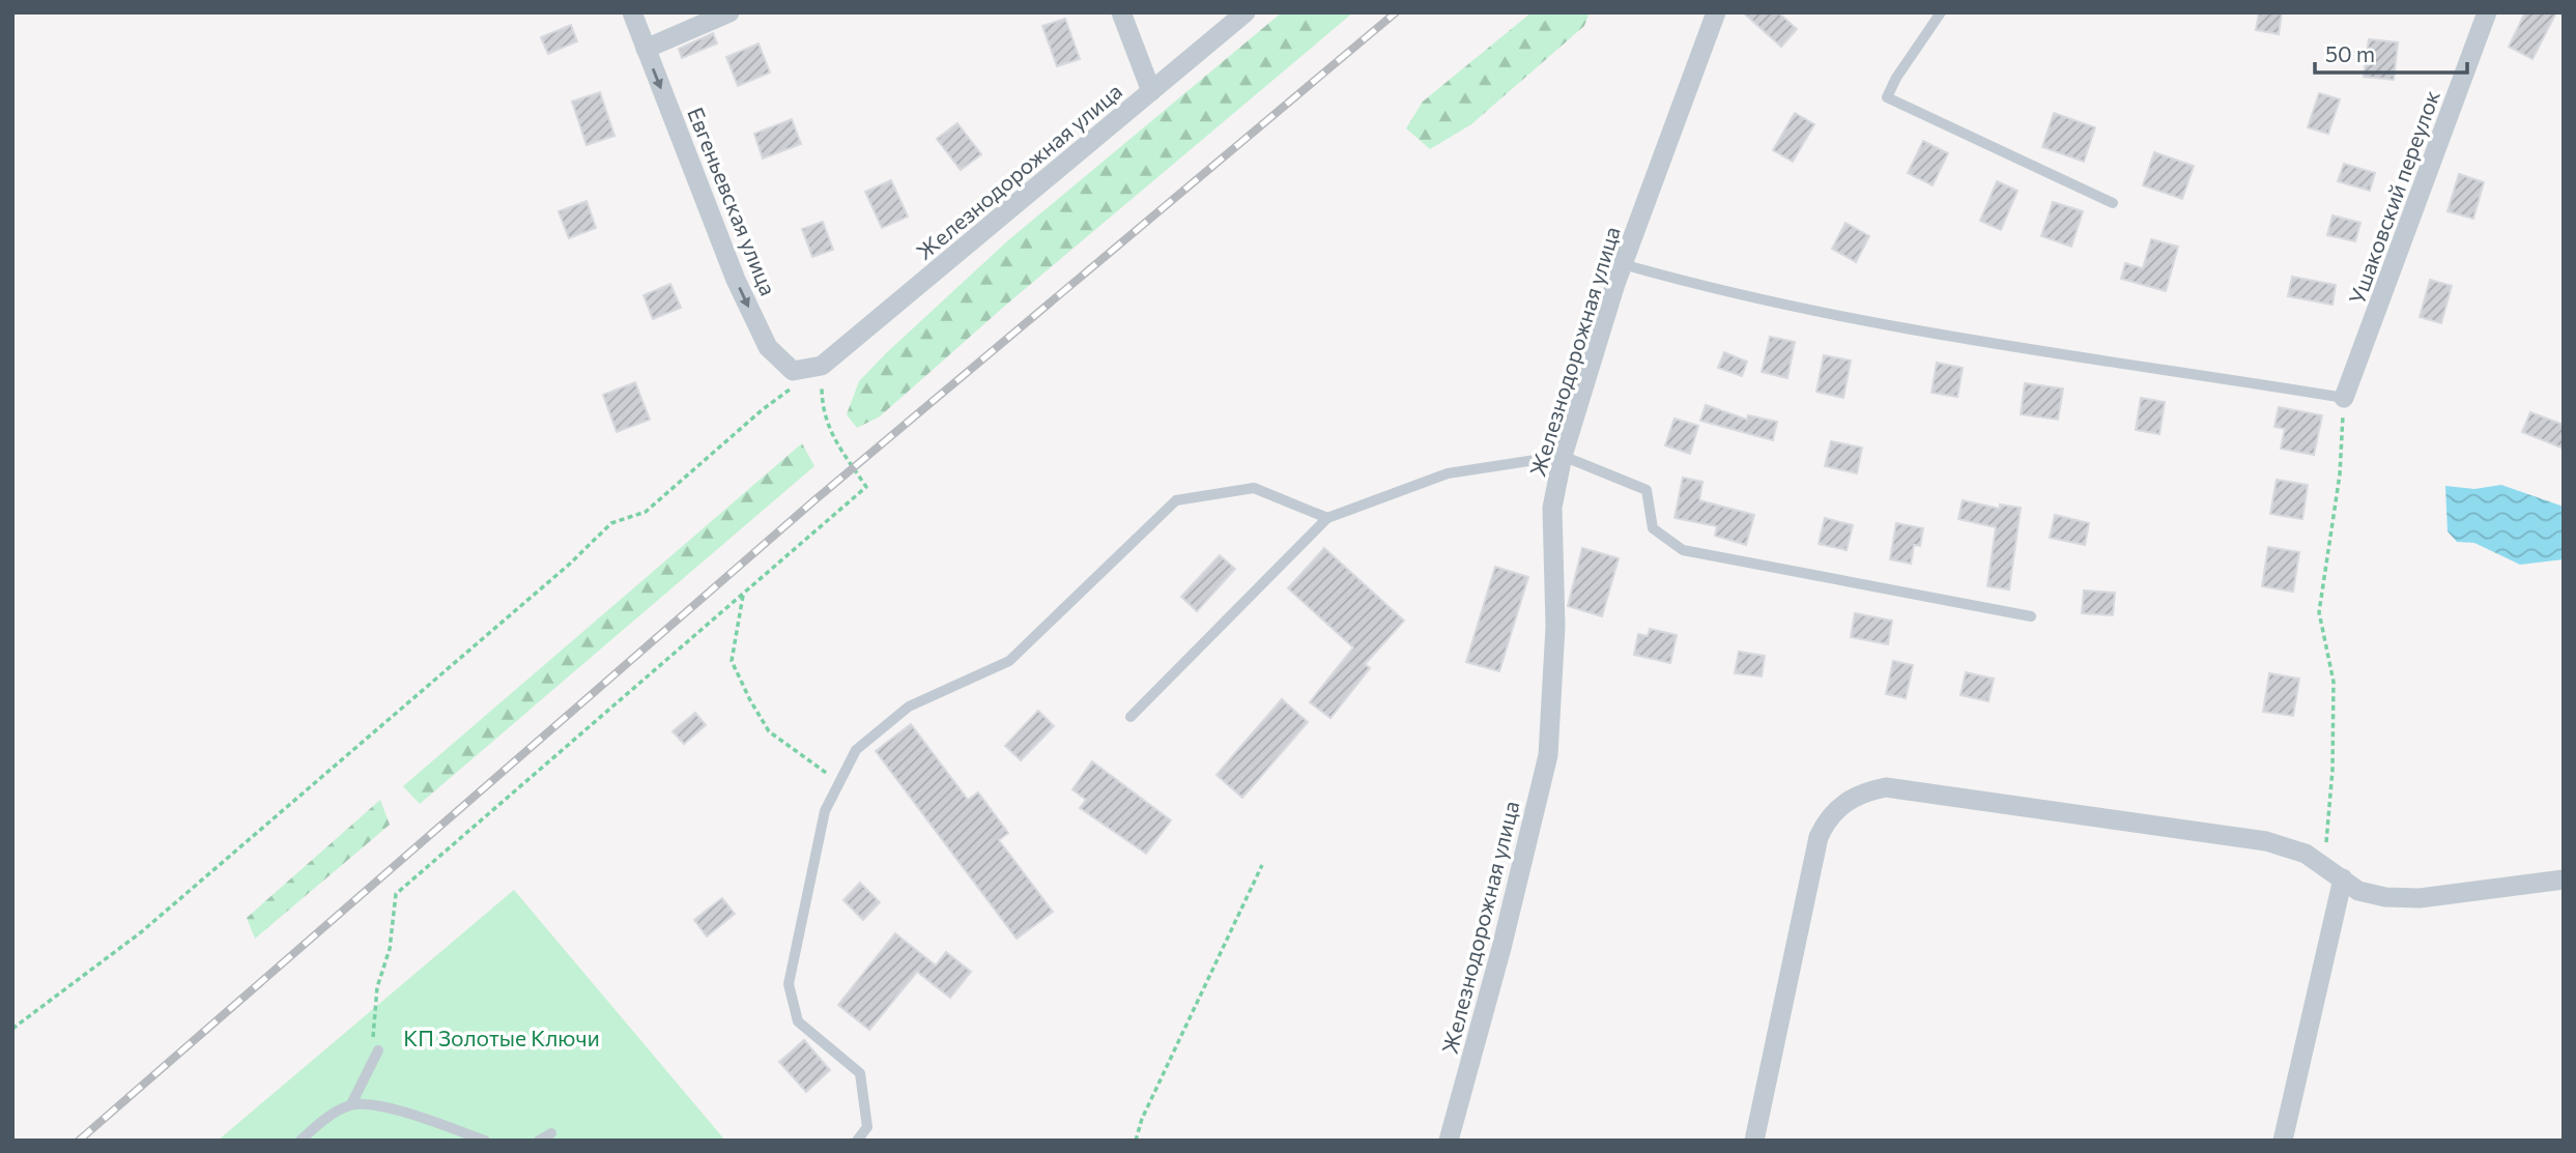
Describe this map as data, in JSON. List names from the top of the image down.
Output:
{
  "streets": {
    "street": ["Железнодорожная улица", "Ушаковский переулок", "Евгеньевская улица"]
  },
  "crossings": [
    ["Железнодорожная улица", "Евгеньевская улица"]
  ],
  "one_way": ["Евгеньевская улица"],
  "parks": ["КП Золотые Ключи"],
  "scale_bar": "50 m"
}
